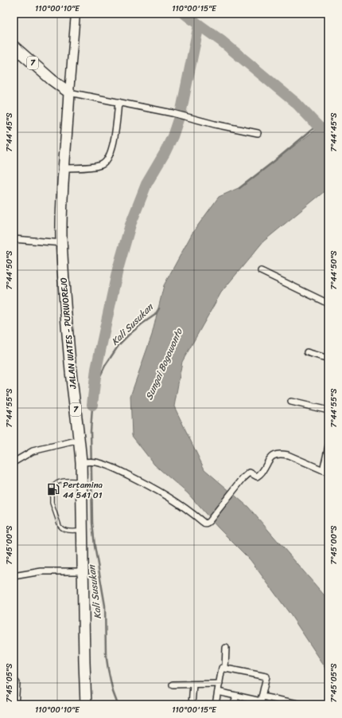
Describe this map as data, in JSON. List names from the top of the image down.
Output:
{
  "streets": {
    "highway": ["7", "JALAN WATES - PURWOREJO"]
  },
  "crossings": [
    ["7", "JALAN WATES - PURWOREJO"]
  ],
  "water": ["Kali Susukan", "Sungai Bogowonto"],
  "places": {
    "fuel station": ["Pertamina 44 541 01"]
  },
  "coordinates": [
    "110°00'10\"E",
    "110°00'15\"E",
    "7°44'45\"S",
    "7°44'50\"S",
    "7°44'55\"S",
    "7°45'00\"S",
    "7°45'05\"S"
  ]
}
